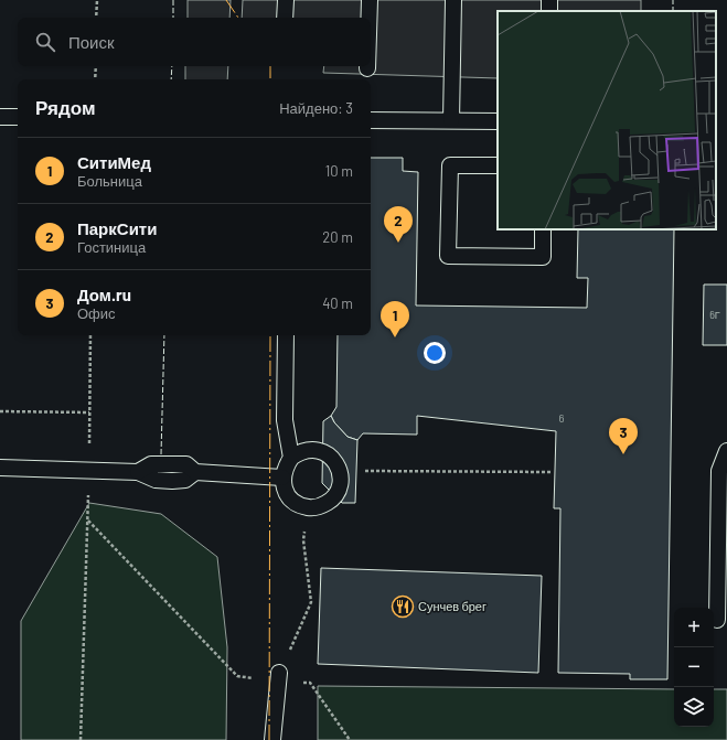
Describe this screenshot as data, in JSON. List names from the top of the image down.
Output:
{
  "places": {
    "restaurant": ["Сунчев брег"]
  },
  "house_numbers": ["6Г", "6"],
  "page": {
    "search": "Поиск",
    "heading": ["Рядом", "Найдено: 3"],
    "list": [
      {
        "mark": "1",
        "name": "СитиМед",
        "note": "Больница",
        "value": "10 m"
      },
      {
        "mark": "2",
        "name": "ПаркСити",
        "note": "Гостиница",
        "value": "20 m"
      },
      {
        "mark": "3",
        "name": "Дом.ru",
        "note": "Офис",
        "value": "40 m"
      }
    ],
    "pins": ["2", "1", "3"],
    "map_buttons": ["+", "−"]
  }
}
